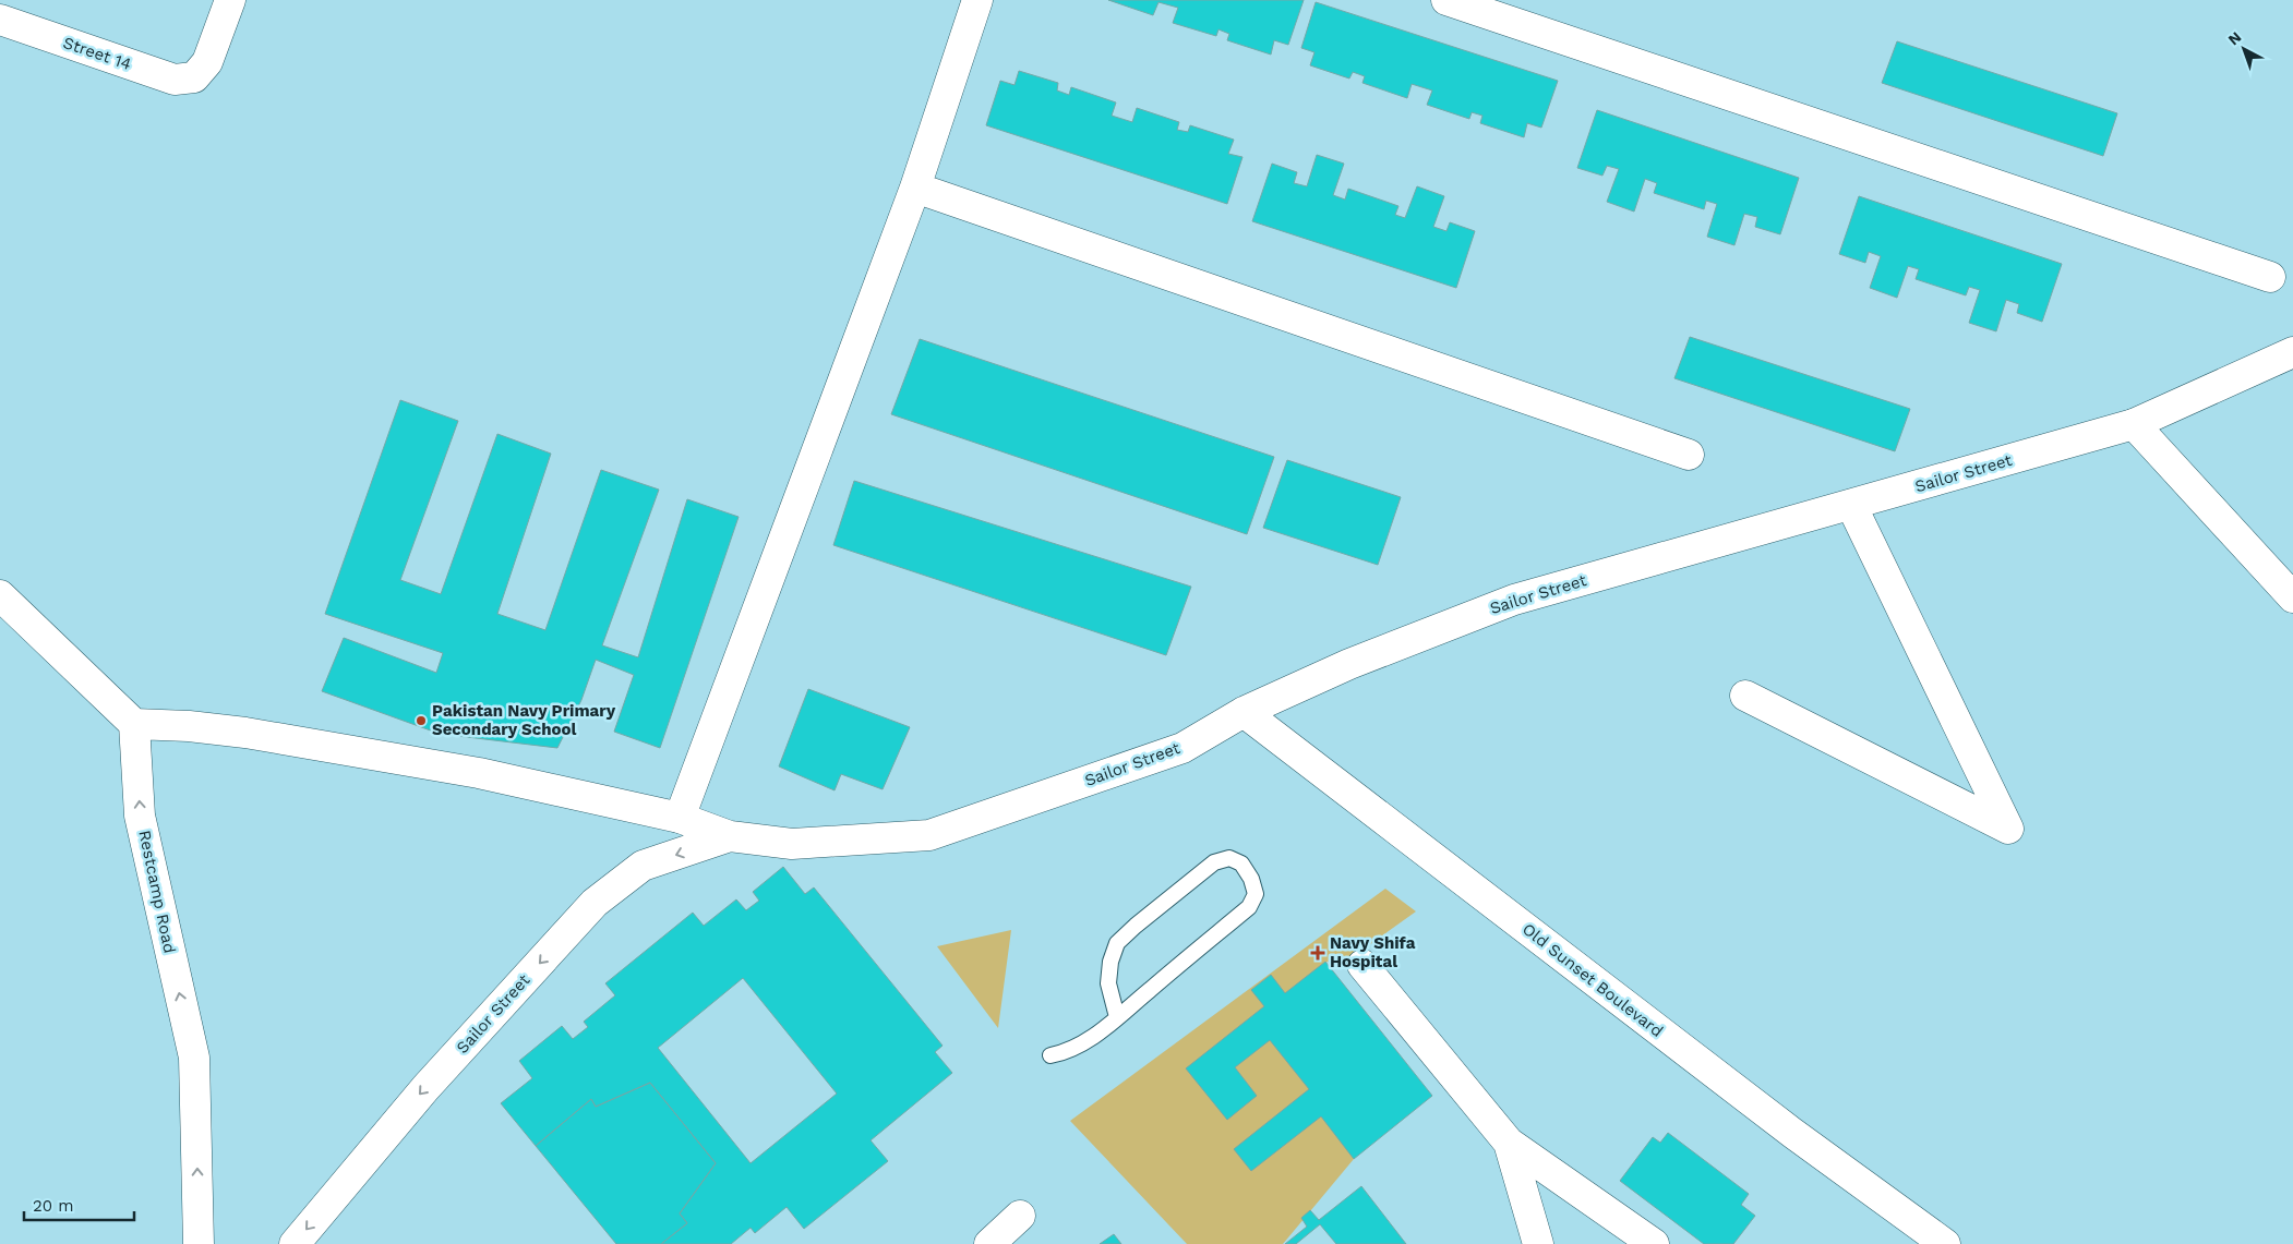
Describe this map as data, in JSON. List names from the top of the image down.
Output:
{
  "streets": {
    "street": [
      "Street 14",
      "Sailor Street",
      "Restcamp Road",
      "Old Sunset Boulevard"
    ]
  },
  "crossings": [
    ["Sailor Street", "Old Sunset Boulevard"]
  ],
  "one_way": ["Restcamp Road"],
  "places": {
    "other": ["Pakistan Navy Primary Secondary School"],
    "health": ["Navy Shifa Hospital"]
  },
  "scale_bar": "20 m",
  "north": "top left"
}
